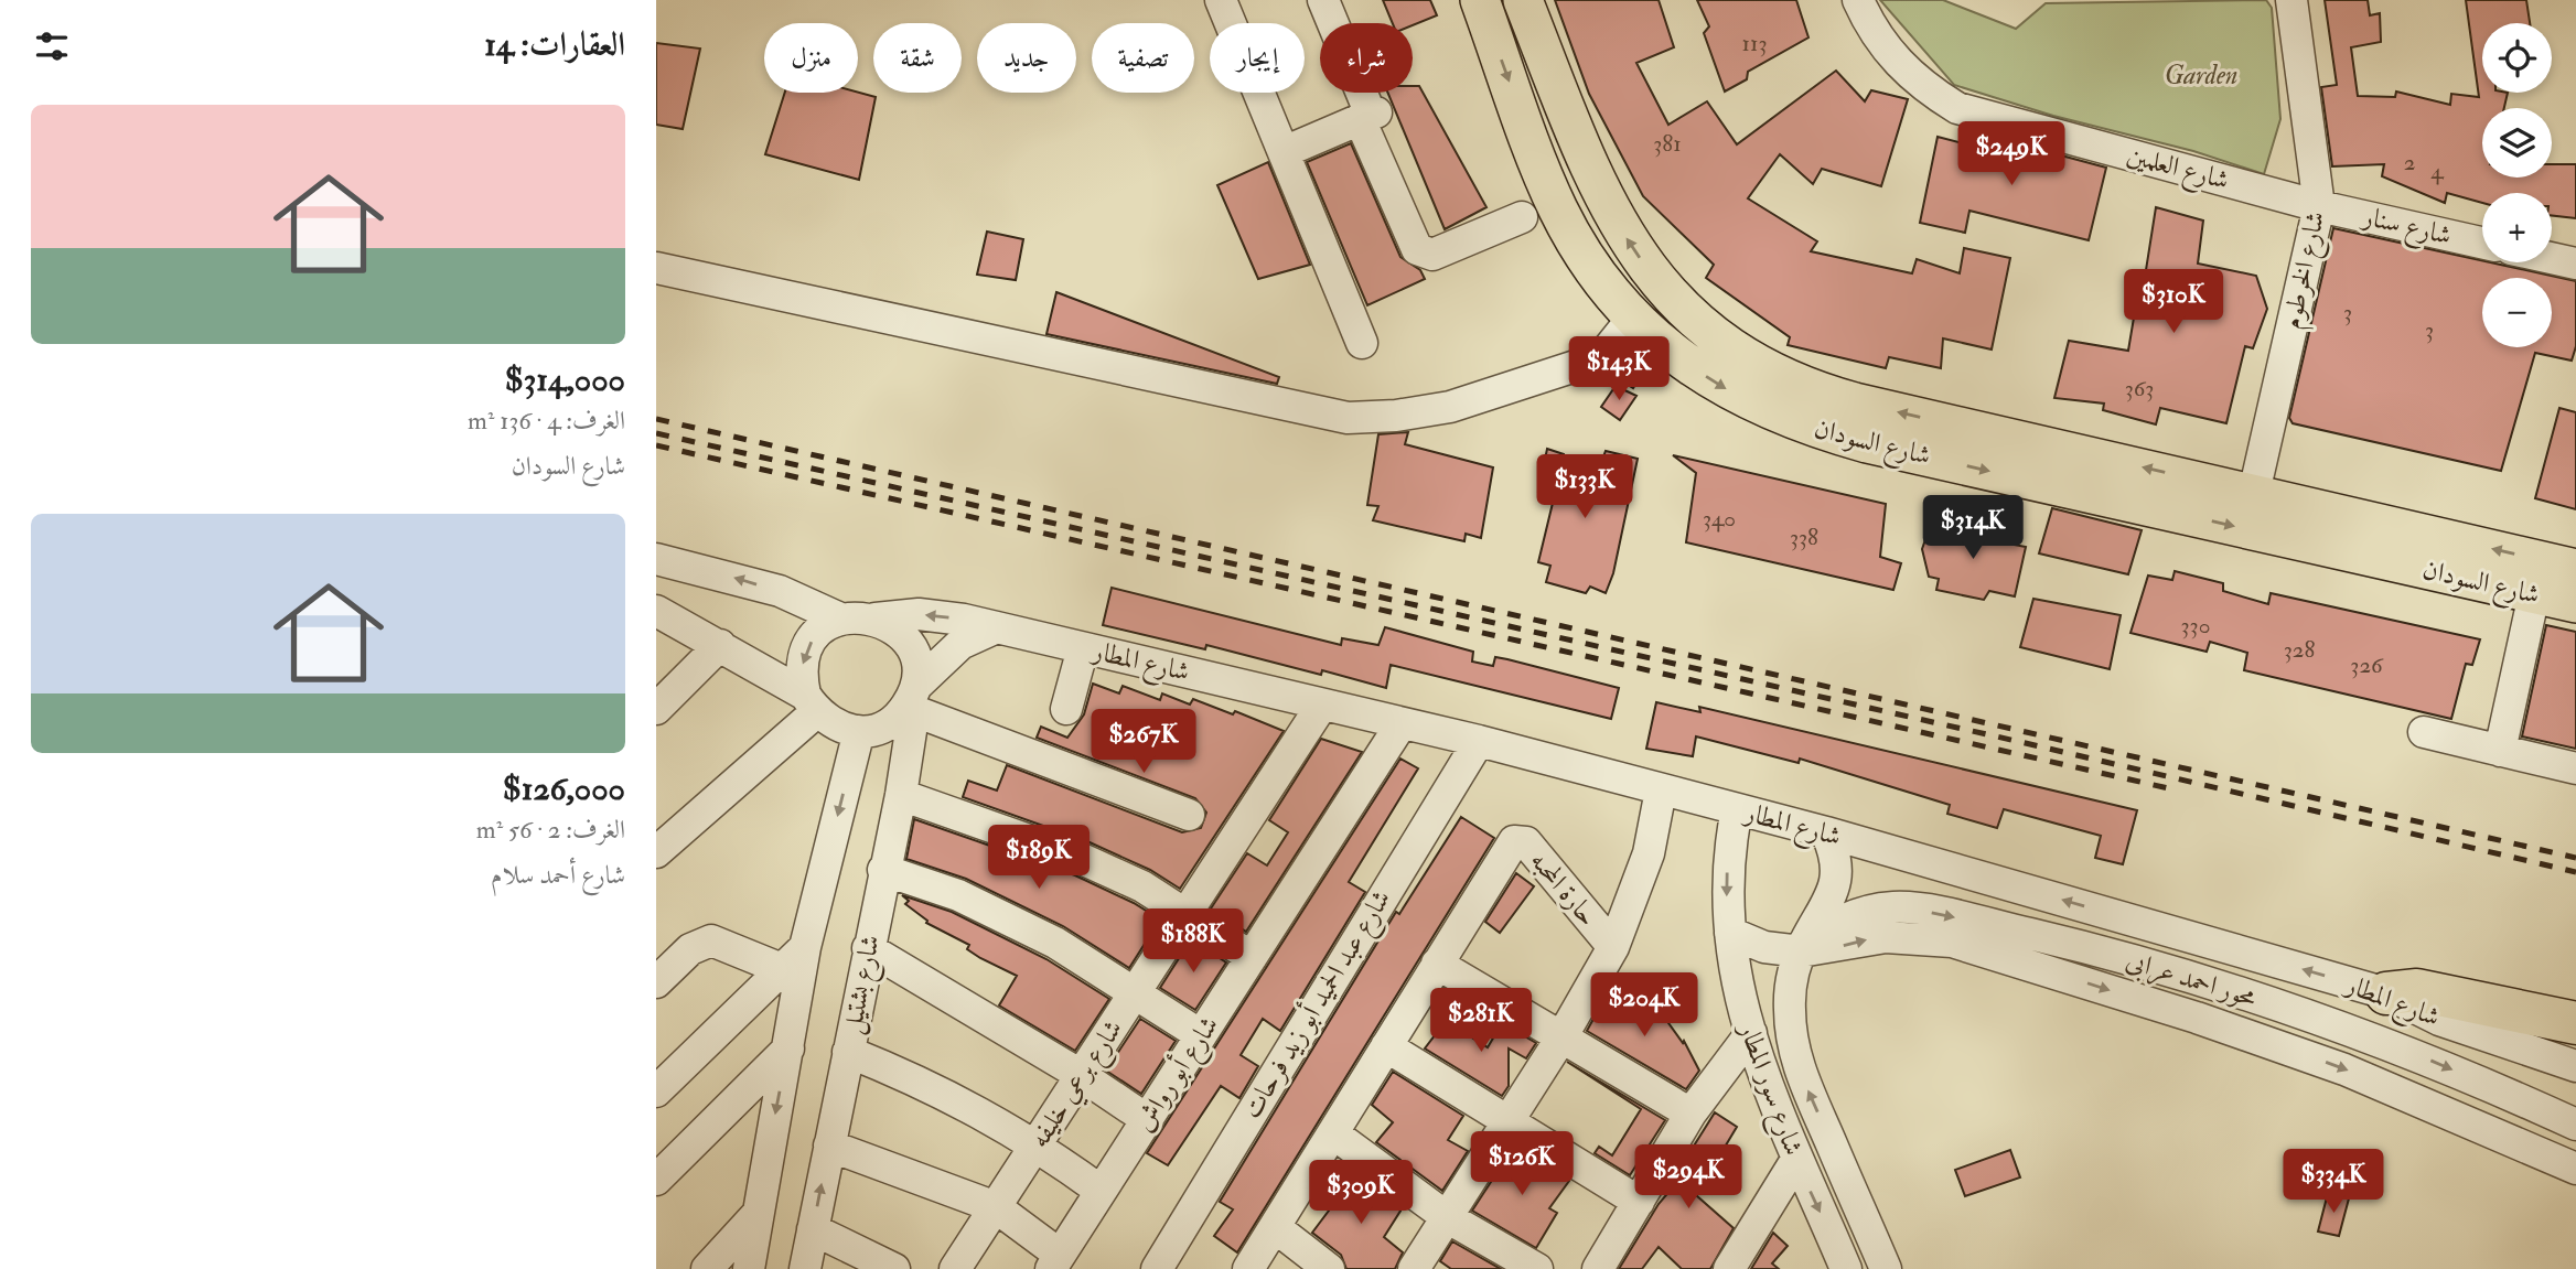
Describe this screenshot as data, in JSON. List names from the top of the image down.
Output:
{
  "streets": {
    "main road": ["شارع السودان"],
    "street": [
      "شارع العلمين",
      "شارع سنار",
      "شارع الخرطوم",
      "شارع المطار",
      "حارة المحبه",
      "محور احمد عرابى",
      "شارع بشتيل",
      "شارع عبد الحميد أبو زيد فرحات",
      "شارع أبو رواش",
      "شارع برعي خليفه",
      "شارع سور المطار"
    ]
  },
  "crossings": [
    ["شارع العلمين", "شارع سنار"],
    ["شارع العلمين", "شارع الخرطوم"],
    ["شارع سنار", "شارع الخرطوم"],
    ["شارع الخرطوم", "شارع السودان"],
    ["شارع المطار", "محور احمد عرابى"],
    ["شارع المطار", "شارع بشتيل"],
    ["شارع المطار", "شارع عبد الحميد أبو زيد فرحات"],
    ["شارع المطار", "شارع أبو رواش"],
    ["شارع المطار", "شارع برعي خليفه"],
    ["شارع المطار", "شارع سور المطار"],
    ["محور احمد عرابى", "شارع سور المطار"]
  ],
  "parks": ["Garden"],
  "house_numbers": [
    "113",
    "381",
    "2",
    "4",
    "3",
    "3",
    "363",
    "340",
    "338",
    "330",
    "328",
    "326"
  ],
  "page": {
    "heading": "العقارات: 14",
    "map_buttons": ["+", "−"],
    "chip": [
      "شراء",
      "إيجار",
      "تصفية",
      "جديد",
      "شقة",
      "منزل"
    ],
    "list": [
      {
        "name": "$314,000",
        "note": "الغرف: 4 · 136 m² · شارع السودان"
      },
      {
        "name": "$126,000",
        "note": "الغرف: 2 · 56 m² · شارع أحمد سلام"
      }
    ],
    "price": [
      "$249K",
      "$310K",
      "$143K",
      "$133K",
      "$314K",
      "$267K",
      "$189K",
      "$188K",
      "$204K",
      "$281K",
      "$126K",
      "$294K",
      "$334K",
      "$309K"
    ]
  }
}
